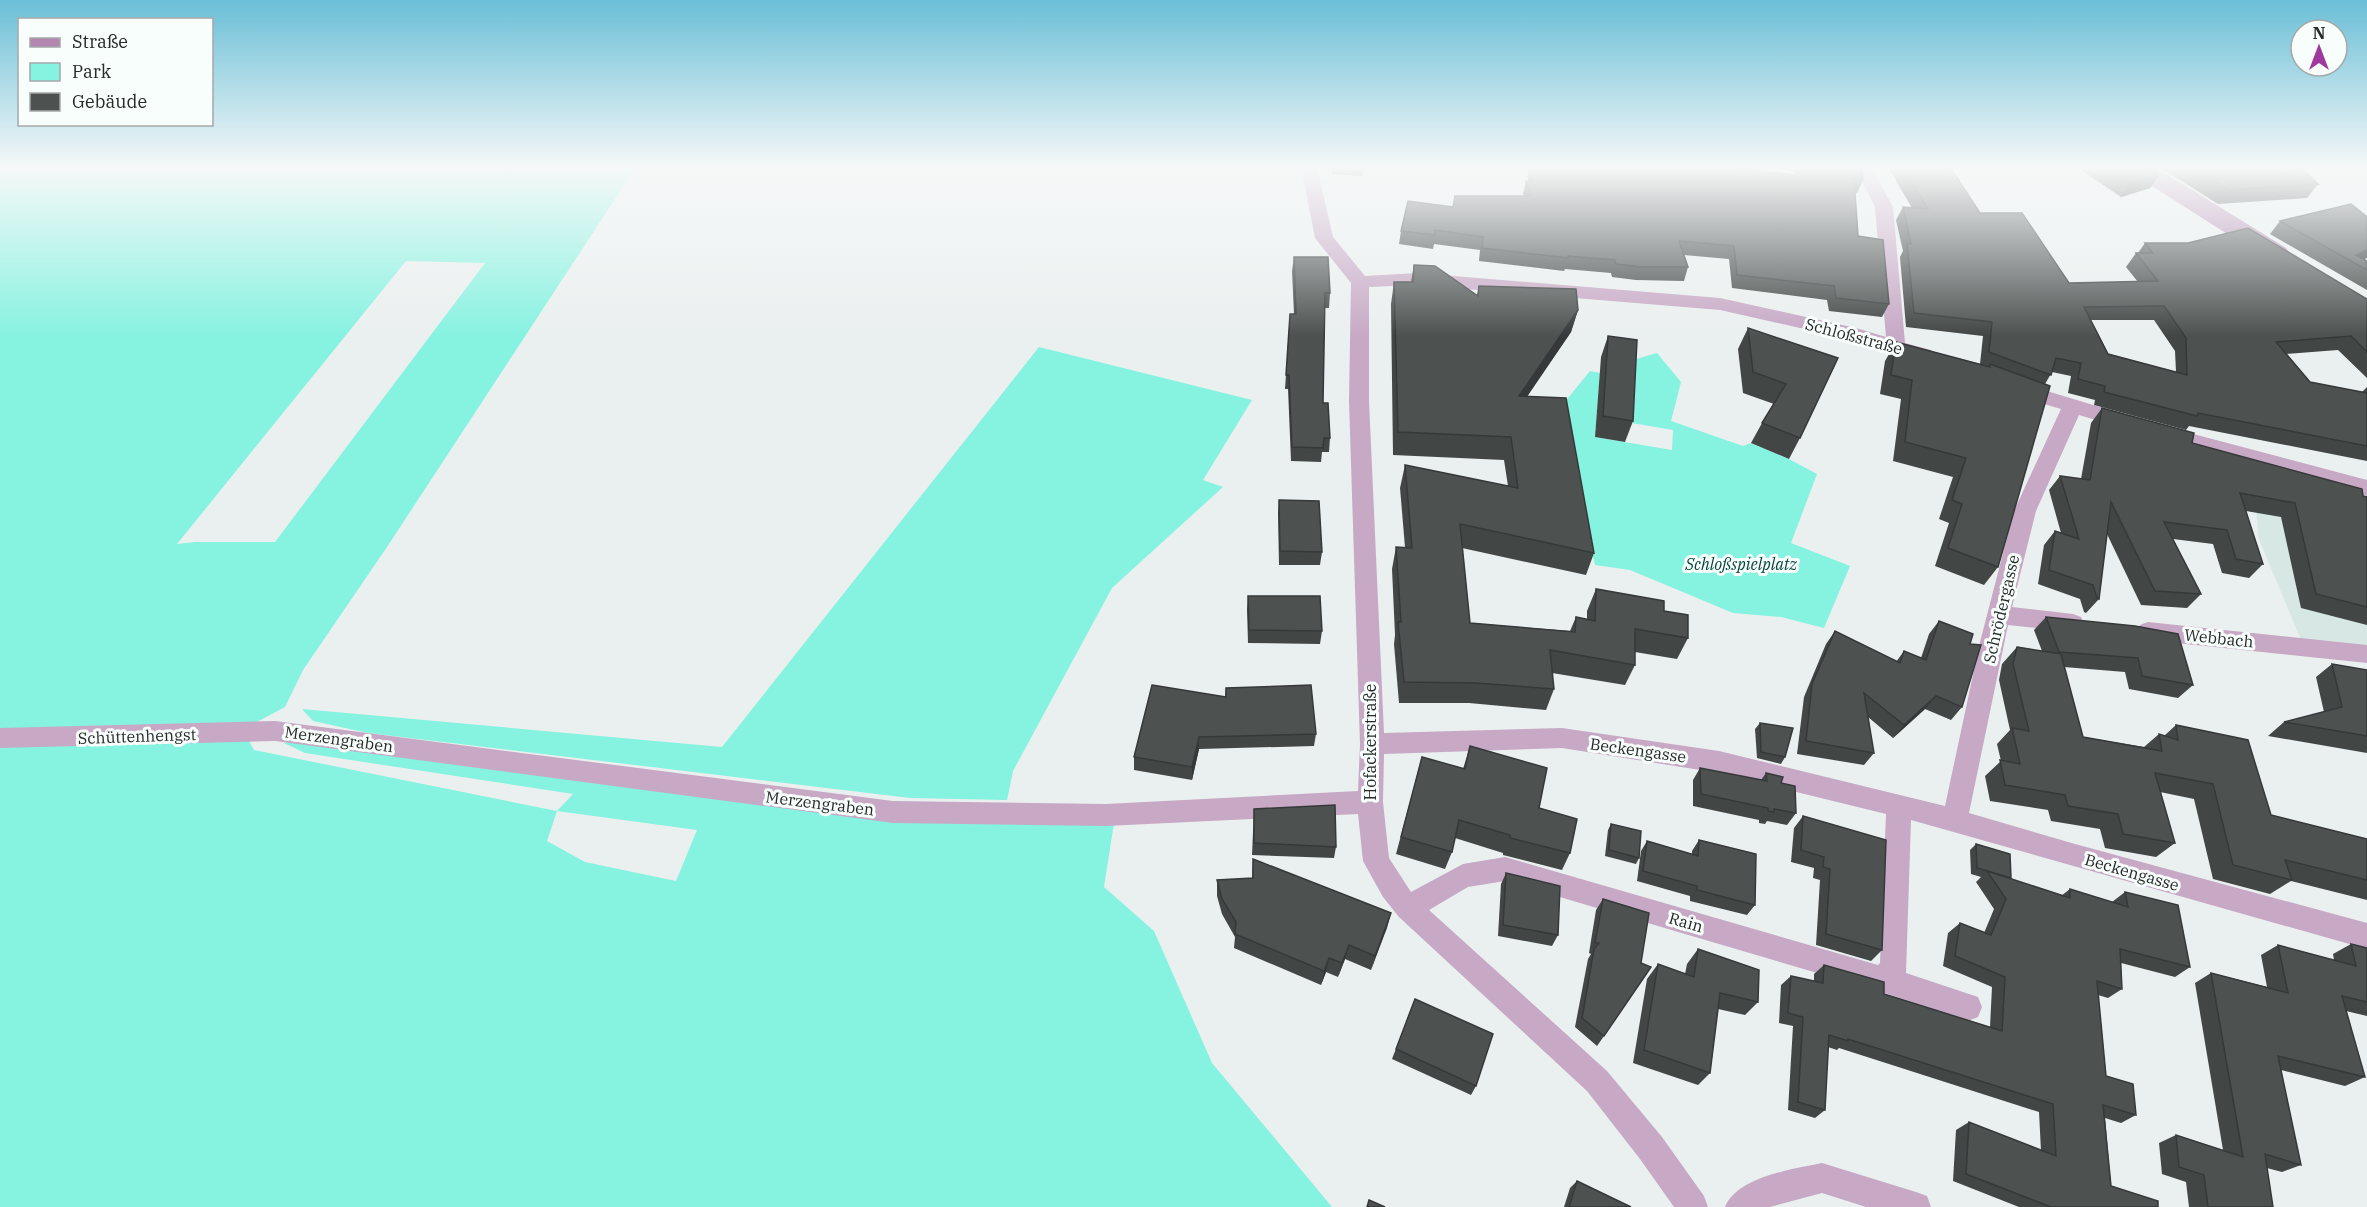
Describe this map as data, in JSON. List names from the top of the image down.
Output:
{
  "streets": {
    "street": [
      "Schloßstraße",
      "Schrödergasse",
      "Webbach",
      "Schüttenhengst",
      "Merzengraben",
      "Hofackerstraße",
      "Beckengasse",
      "Rain"
    ]
  },
  "crossings": [
    ["Schloßstraße", "Hofackerstraße"],
    ["Schrödergasse", "Beckengasse"],
    ["Schüttenhengst", "Merzengraben"],
    ["Merzengraben", "Hofackerstraße"],
    ["Hofackerstraße", "Beckengasse"],
    ["Hofackerstraße", "Rain"]
  ],
  "parks": ["Schloßspielplatz"],
  "legend": ["Straße", "Park", "Gebäude"],
  "north": "top"
}
